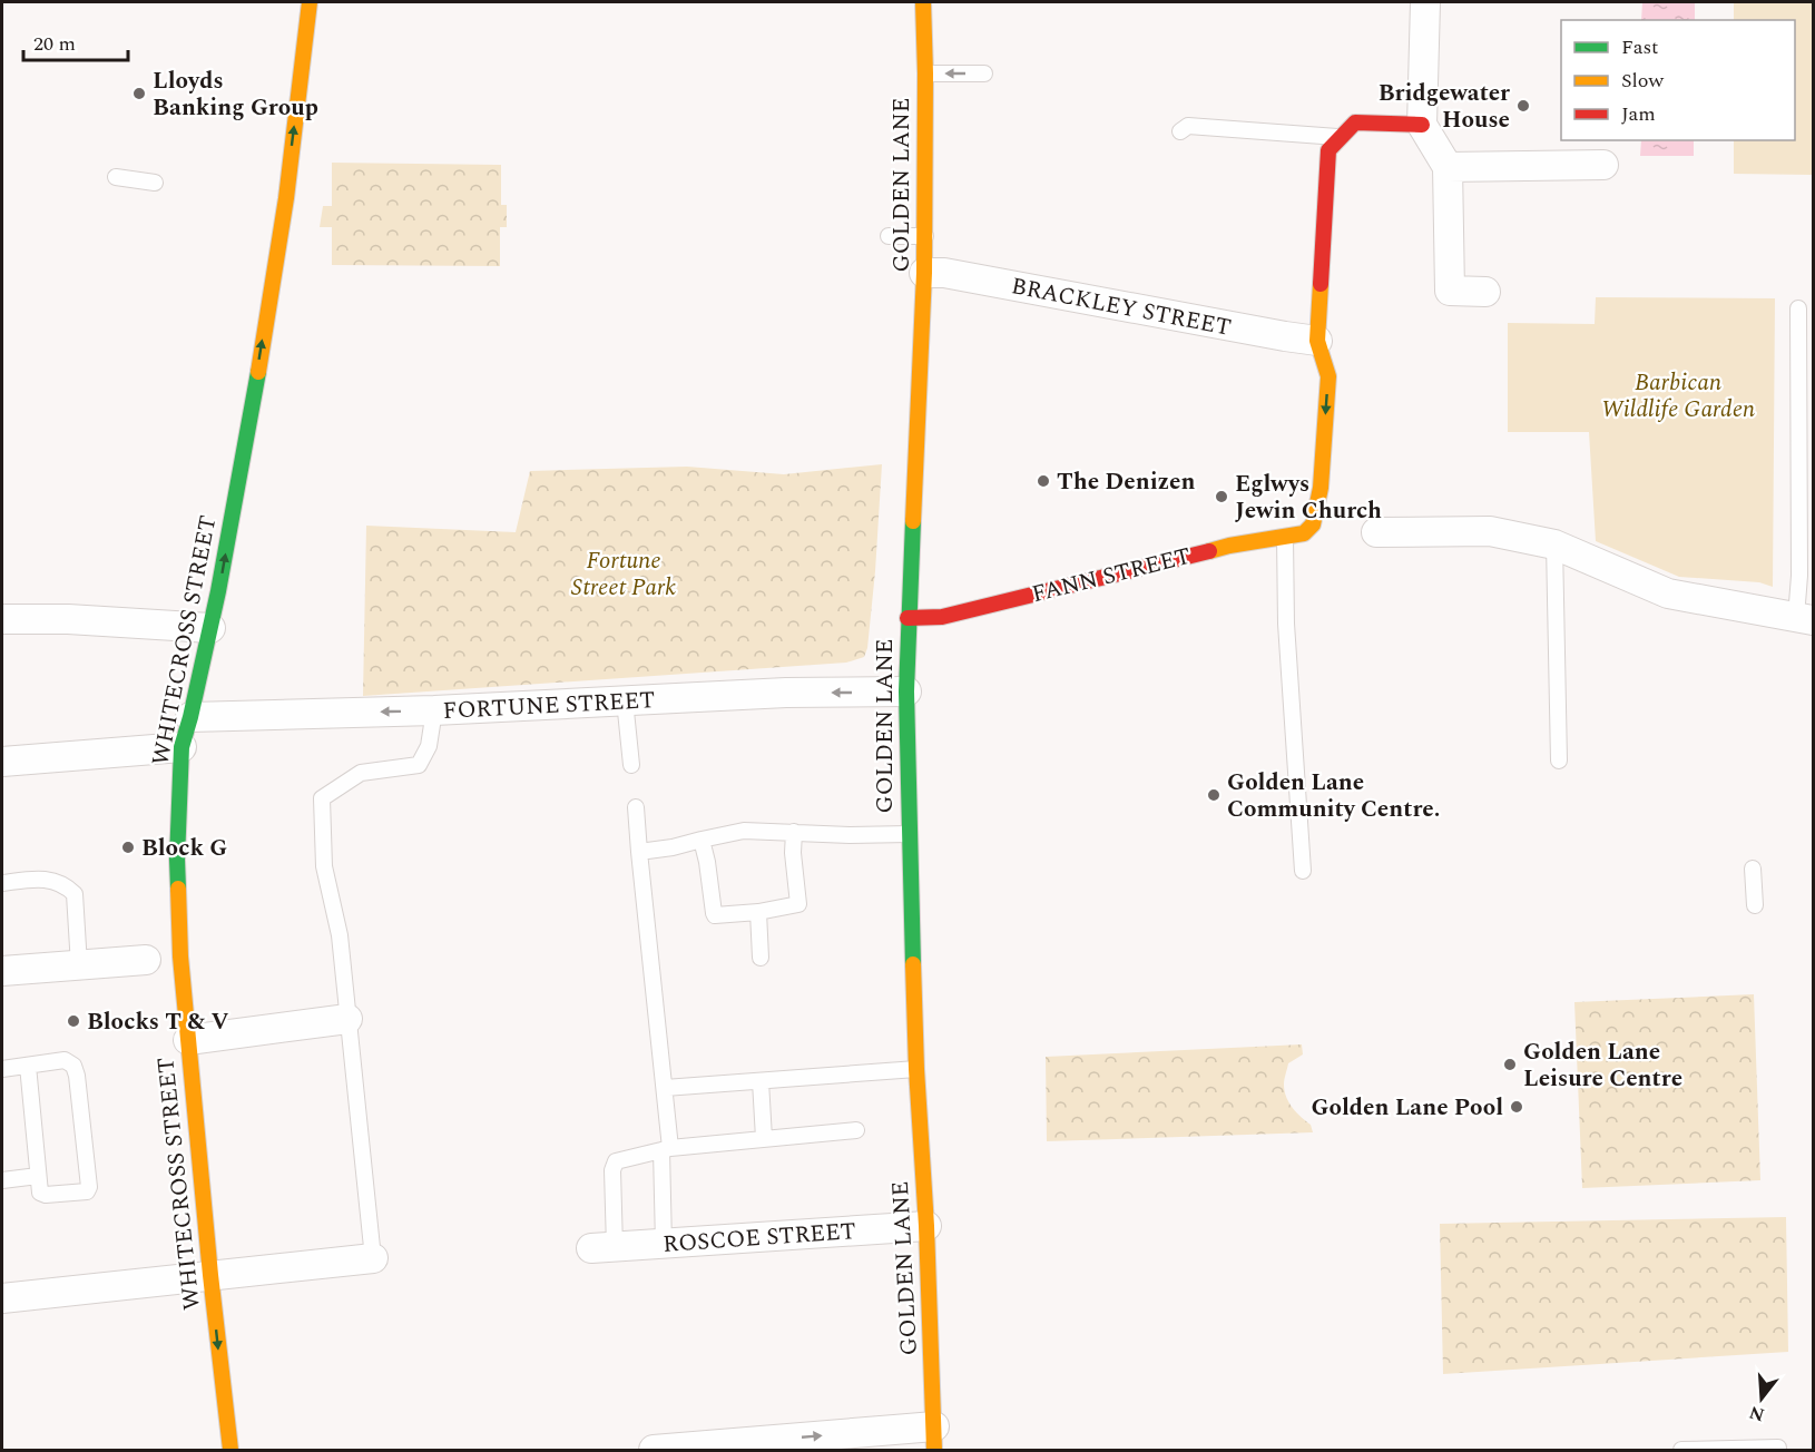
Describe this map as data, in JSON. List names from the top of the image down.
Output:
{
  "streets": {
    "street": [
      "GOLDEN LANE",
      "BRACKLEY STREET",
      "FANN STREET",
      "WHITECROSS STREET",
      "FORTUNE STREET",
      "ROSCOE STREET"
    ]
  },
  "crossings": [
    ["GOLDEN LANE", "BRACKLEY STREET"],
    ["GOLDEN LANE", "FANN STREET"],
    ["GOLDEN LANE", "FORTUNE STREET"],
    ["GOLDEN LANE", "ROSCOE STREET"],
    ["BRACKLEY STREET", "FANN STREET"],
    ["WHITECROSS STREET", "FORTUNE STREET"]
  ],
  "one_way": ["FORTUNE STREET"],
  "parks": ["Barbican Wildlife Garden", "Fortune Street Park"],
  "places": [
    "Lloyds Banking Group",
    "Bridgewater House",
    "The Denizen",
    "Eglwys Jewin Church",
    "Golden Lane Community Centre.",
    "Block G",
    "Blocks T & V",
    "Golden Lane Leisure Centre",
    "Golden Lane Pool"
  ],
  "legend": ["Fast", "Slow", "Jam"],
  "scale_bar": "20 m",
  "north": "bottom"
}
